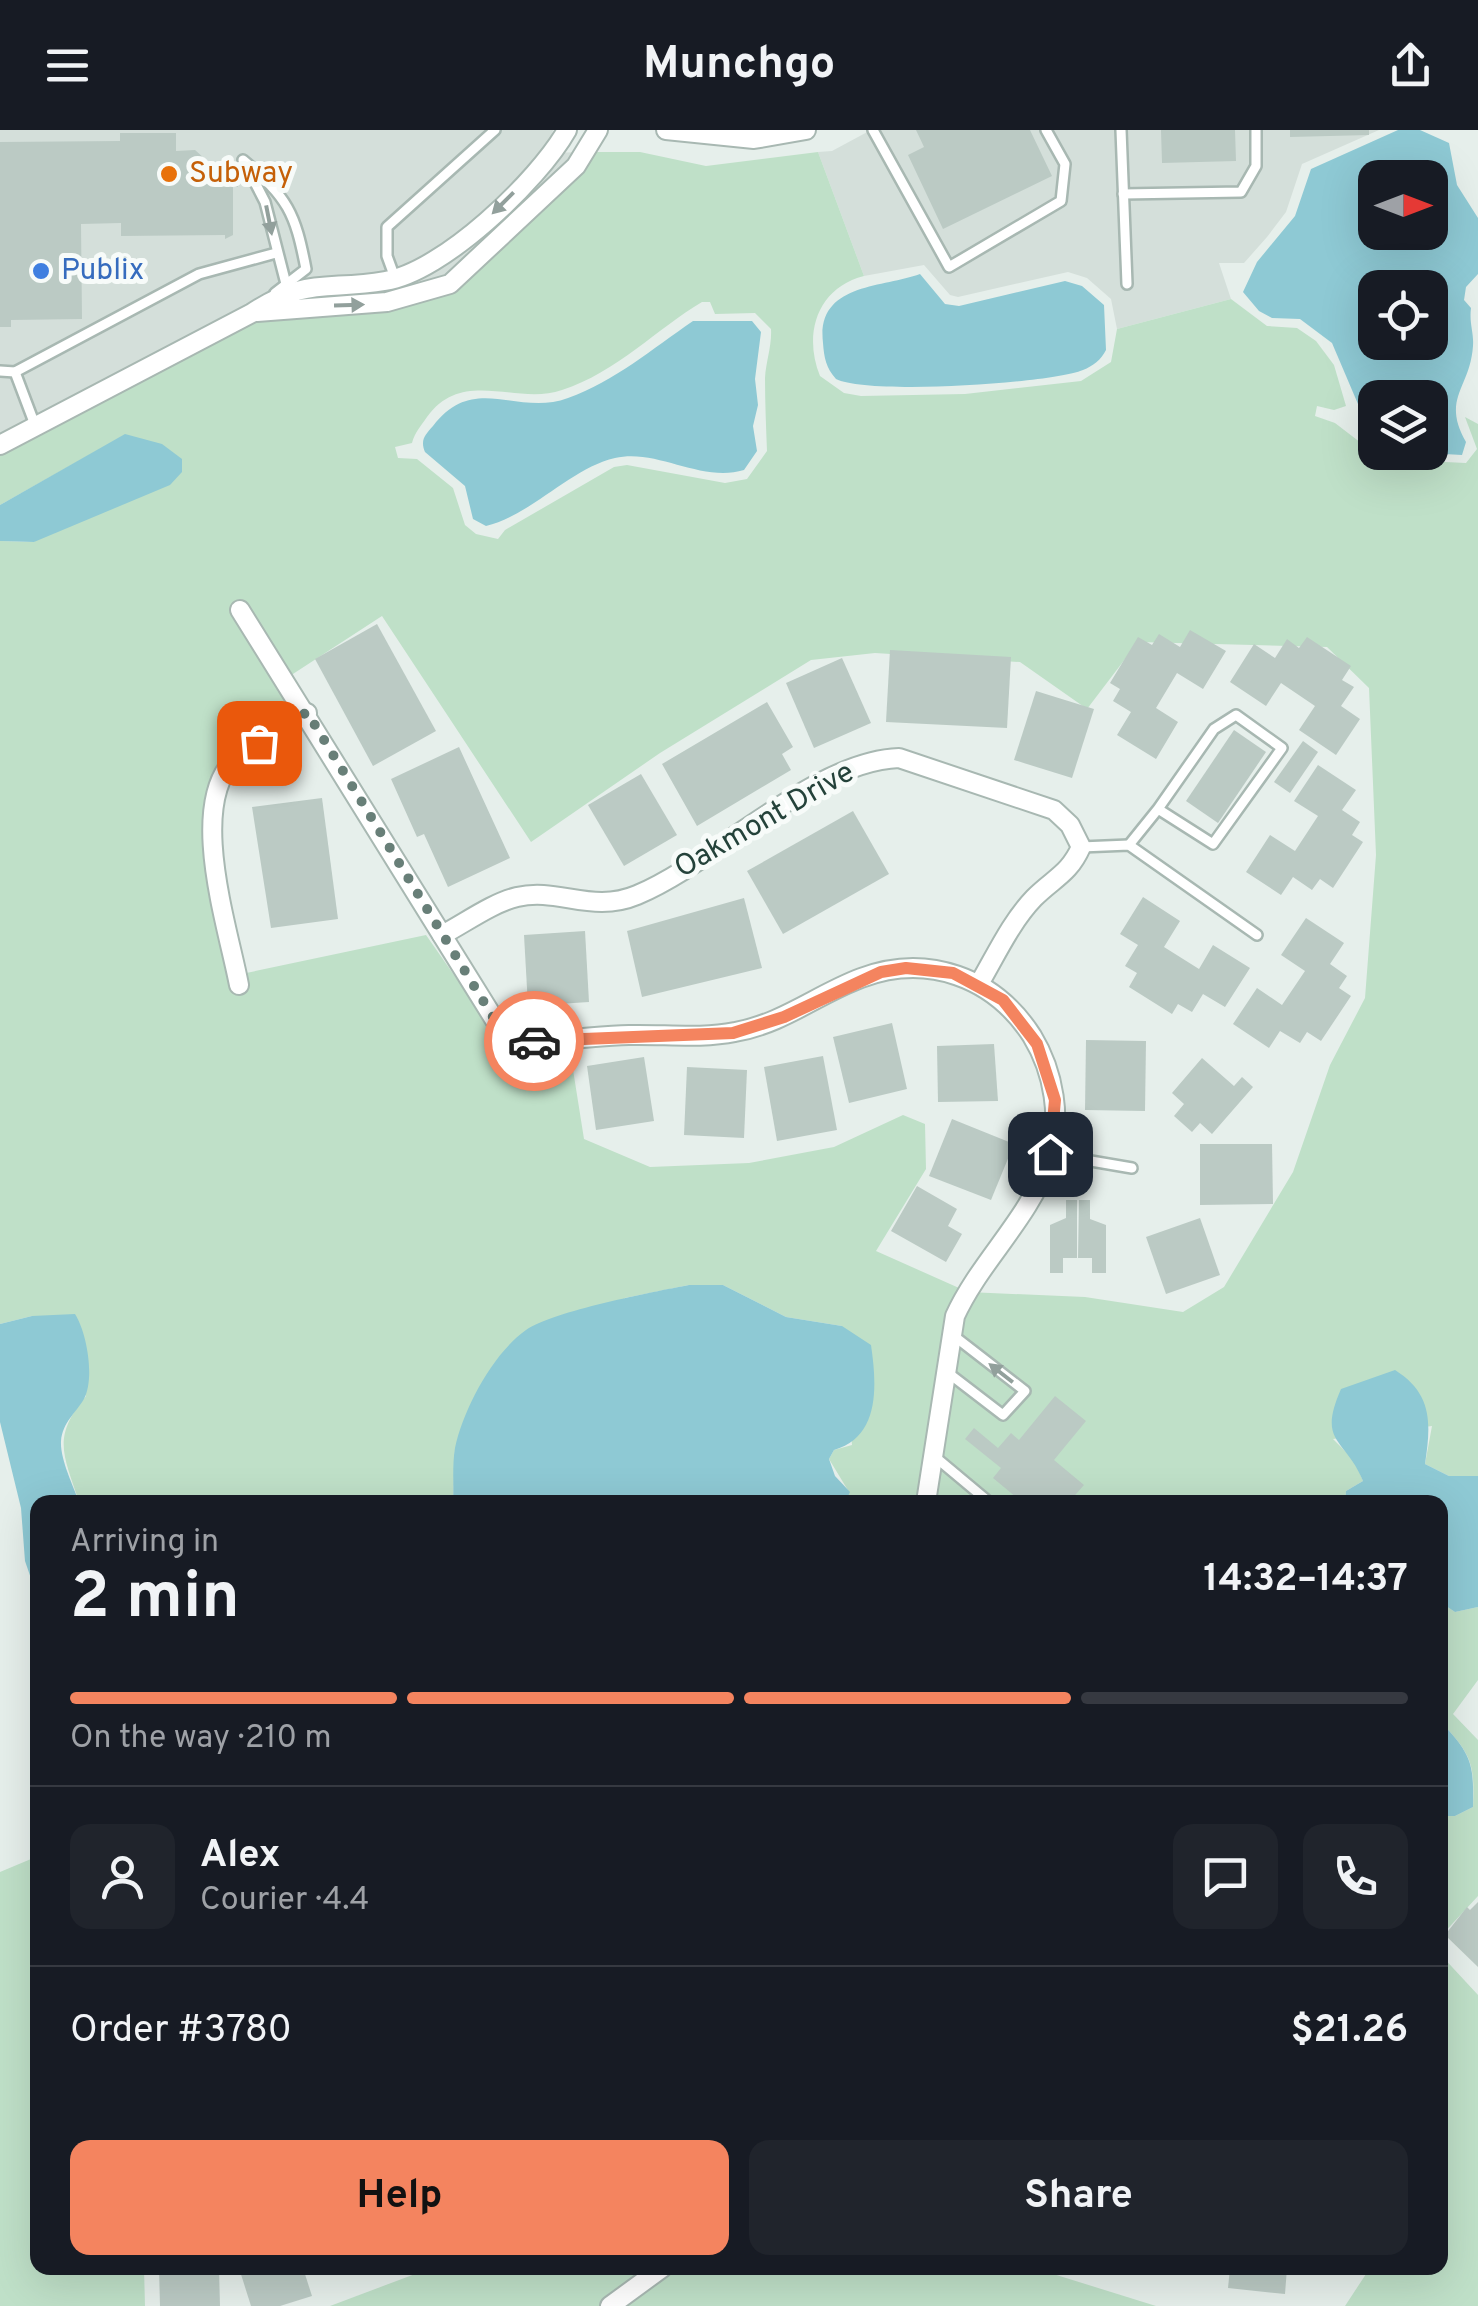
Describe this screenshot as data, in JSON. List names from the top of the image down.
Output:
{
  "streets": {
    "street": ["Oakmont Drive"]
  },
  "places": ["Subway", "Publix"],
  "north": "right",
  "page": {
    "header": "Munchgo",
    "heading": ["2 min", "Arriving in", "14:32–14:37"],
    "panel": [
      "Alex",
      "Courier · 4.4",
      "Order #3780",
      "$21.26"
    ],
    "bar": "On the way · 210 m",
    "buttons": ["Help", "Share"]
  }
}
